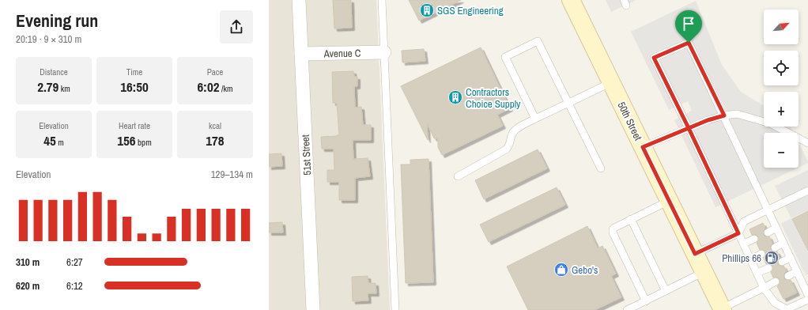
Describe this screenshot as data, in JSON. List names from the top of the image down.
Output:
{
  "streets": {
    "main road": ["50th Street"],
    "street": ["Avenue C", "51st Street"]
  },
  "crossings": [
    ["Avenue C", "51st Street"]
  ],
  "places": {
    "building": ["SGS Engineering", "Contractors Choice Supply"],
    "fuel station": ["Phillips 66"],
    "shop": ["Gebo's"]
  },
  "north": "top right",
  "page": {
    "heading": ["Evening run", "20:19 · 9 × 310 m"],
    "map_buttons": ["+", "−"],
    "stats": [
      ["Distance", "2.79 km"],
      ["Time", "16:50"],
      ["Pace", "6:02 /km"],
      ["Elevation", "45 m"],
      ["Heart rate", "156 bpm"],
      ["kcal", "178"]
    ],
    "chart": ["Elevation", "129–134 m"],
    "list": [
      {
        "name": "310 m",
        "note": "6:27"
      },
      {
        "name": "620 m",
        "note": "6:12"
      }
    ]
  }
}
